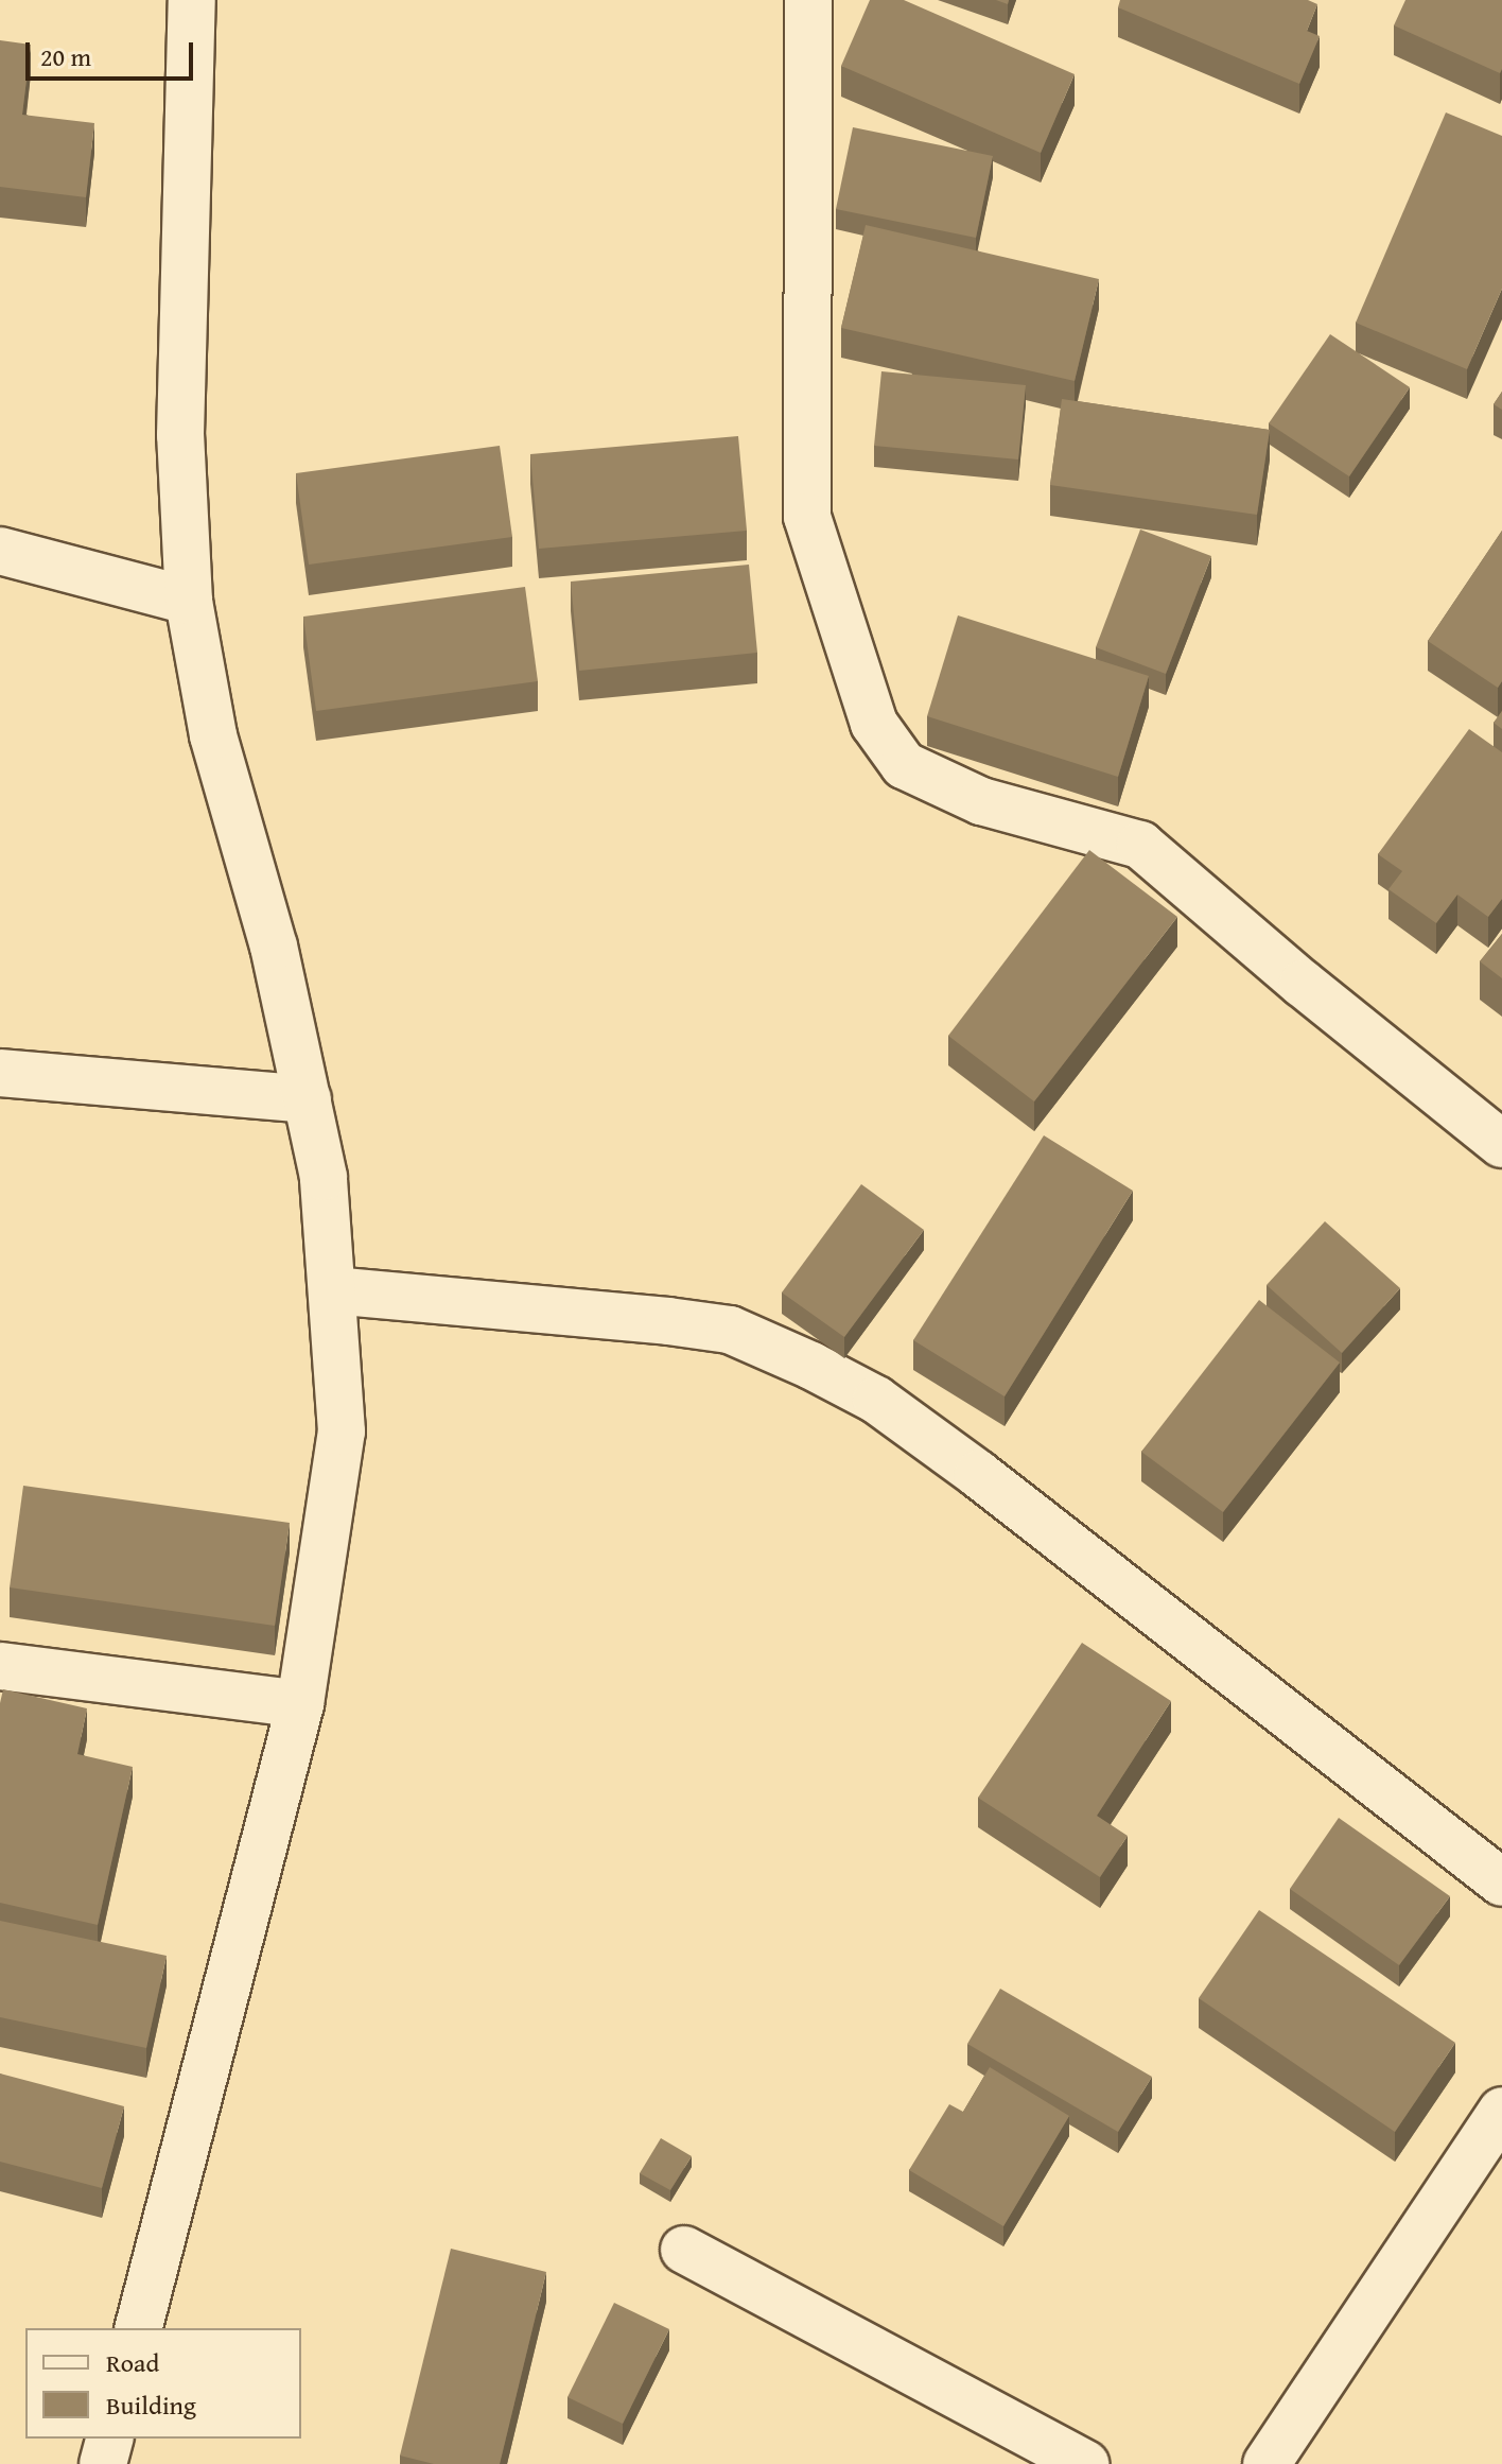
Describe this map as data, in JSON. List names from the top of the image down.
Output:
{
  "legend": ["Road", "Building"],
  "scale_bar": "20 m"
}
